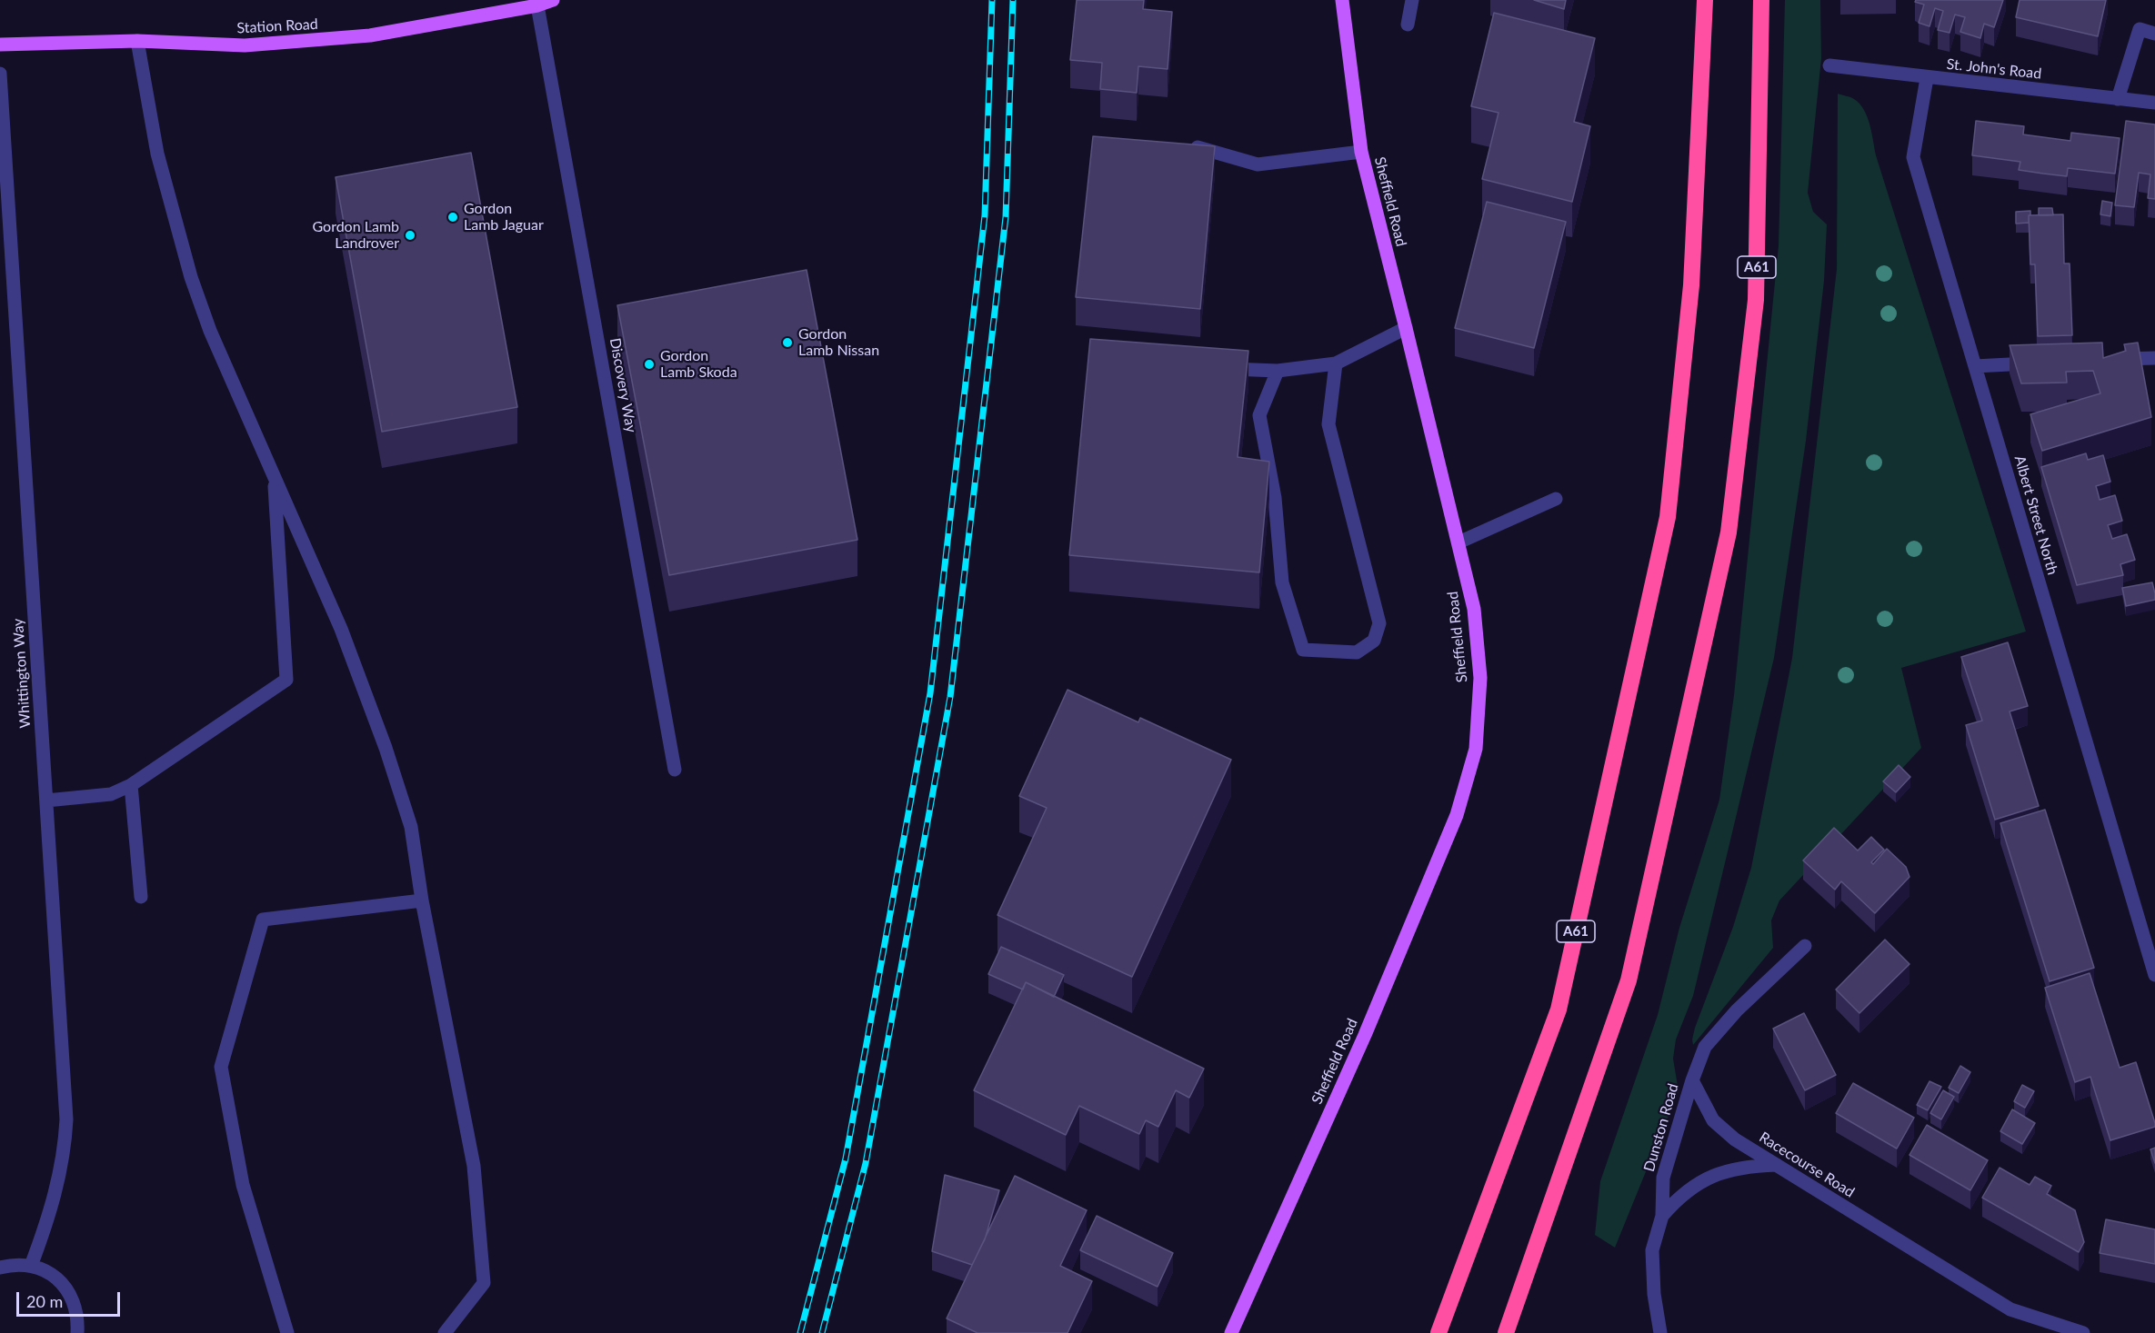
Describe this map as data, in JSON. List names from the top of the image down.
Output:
{
  "streets": {
    "highway": ["A61"],
    "main road": ["Station Road", "Sheffield Road"],
    "street": [
      "St. John's Road",
      "Discovery Way",
      "Albert Street North",
      "Whittington Way",
      "Dunston Road",
      "Racecourse Road"
    ]
  },
  "crossings": [
    ["Station Road", "Discovery Way"],
    ["St. John's Road", "Albert Street North"],
    ["Dunston Road", "Racecourse Road"]
  ],
  "places": [
    "Gordon Lamb Jaguar",
    "Gordon Lamb Landrover",
    "Gordon Lamb Nissan",
    "Gordon Lamb Skoda"
  ],
  "scale_bar": "20 m"
}
